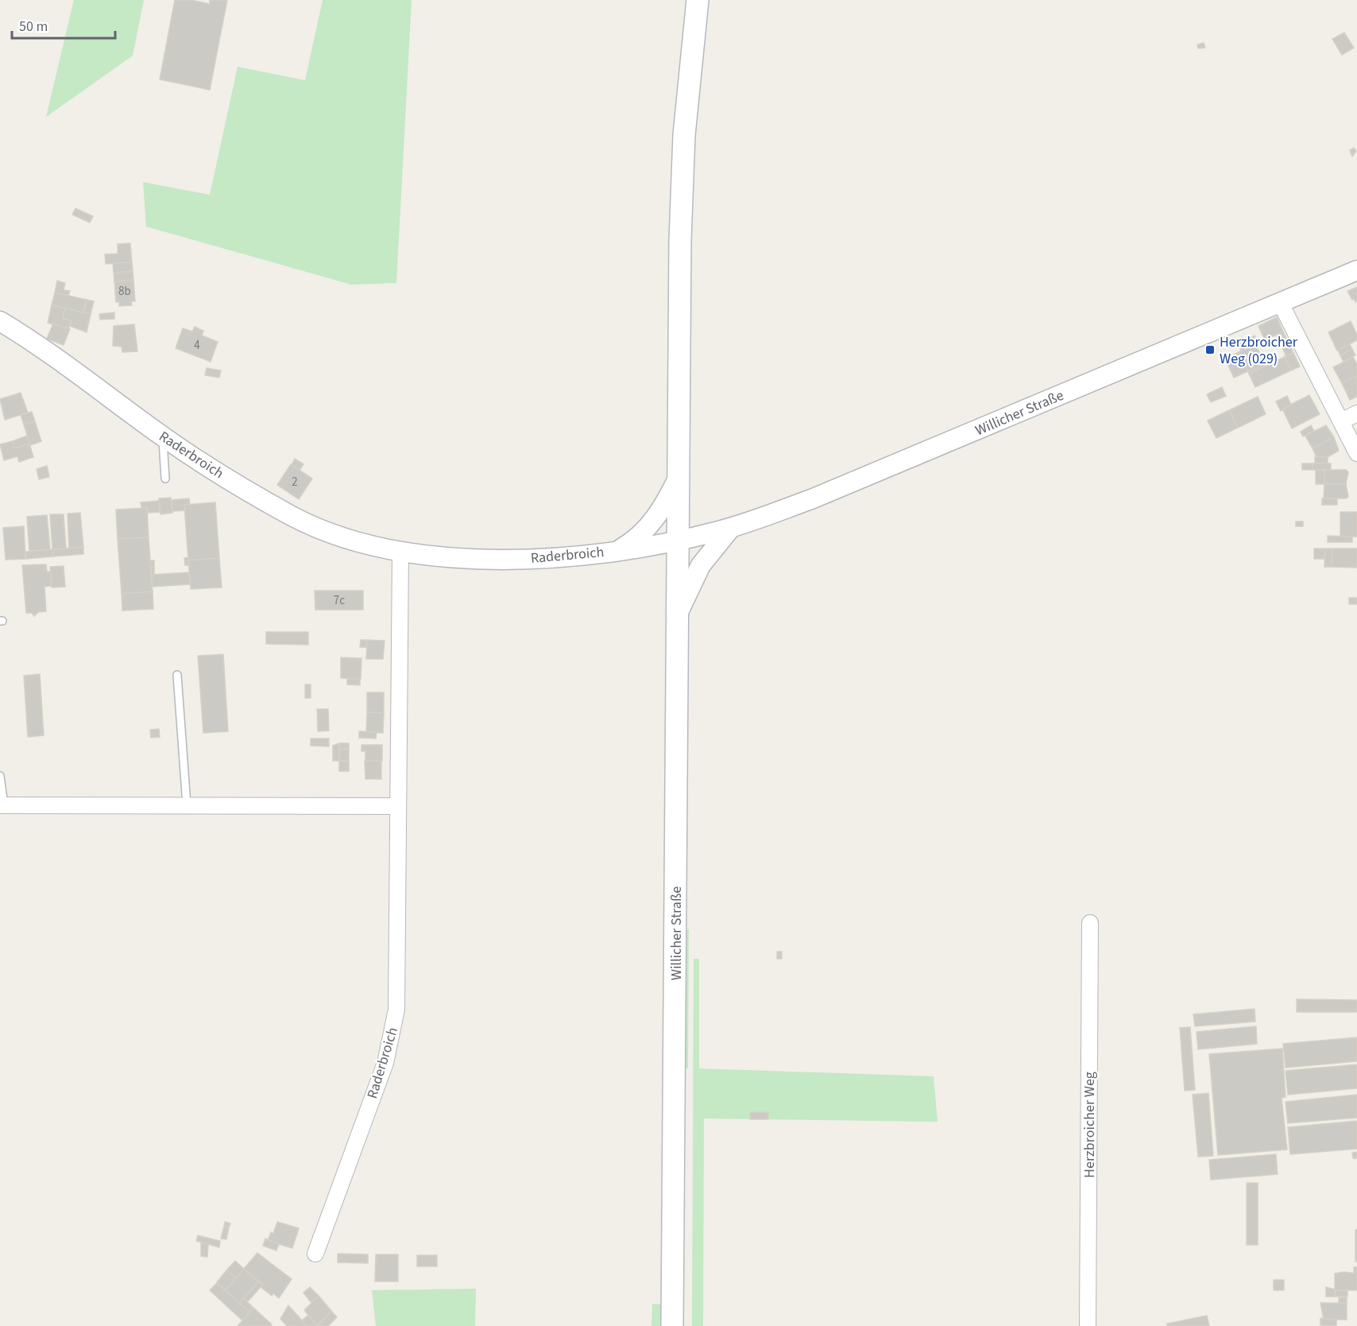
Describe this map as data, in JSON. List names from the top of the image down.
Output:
{
  "streets": {
    "main road": ["Willicher Straße"],
    "street": ["Raderbroich", "Herzbroicher Weg"]
  },
  "crossings": [
    ["Willicher Straße", "Raderbroich"]
  ],
  "places": {
    "transit": ["Herzbroicher Weg (029)"]
  },
  "house_numbers": [
    "8b",
    "4",
    "2",
    "7c"
  ],
  "scale_bar": "50 m"
}
